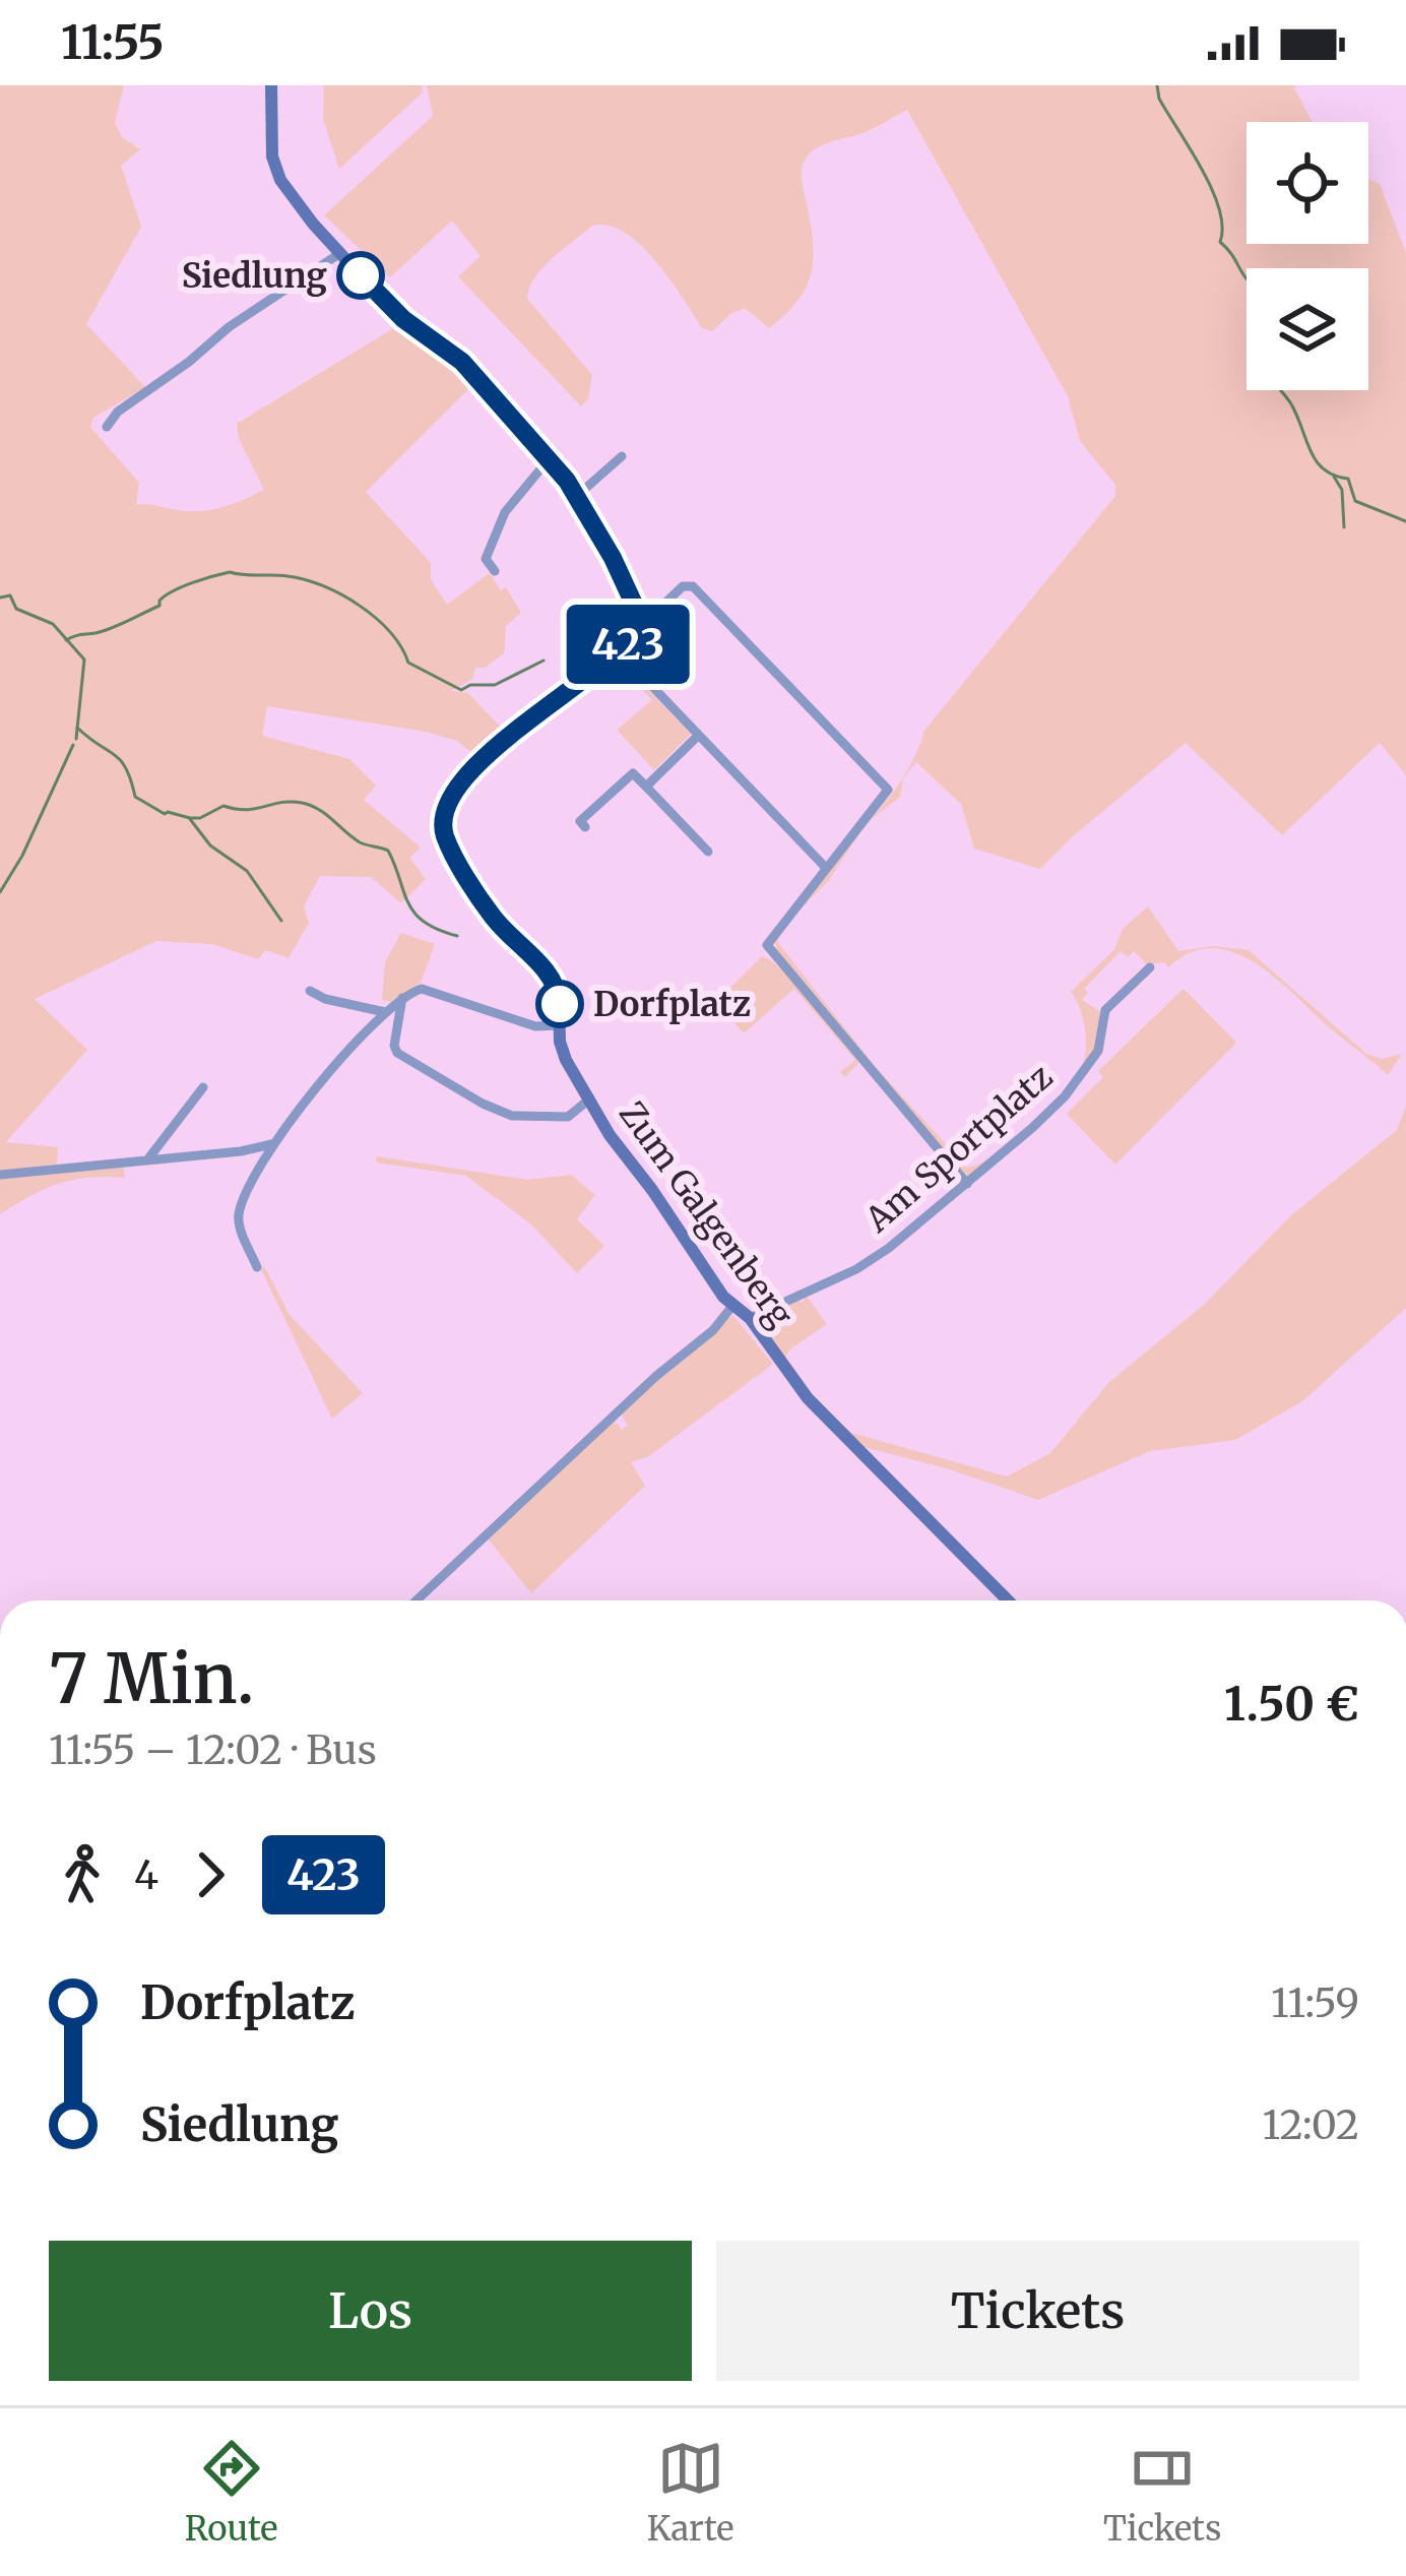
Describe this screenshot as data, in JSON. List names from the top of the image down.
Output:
{
  "streets": {
    "street": ["Am Sportplatz", "Zum Galgenberg"]
  },
  "crossings": [
    ["Am Sportplatz", "Zum Galgenberg"]
  ],
  "places": ["Siedlung", "Dorfplatz"],
  "lines": ["bus line 423"],
  "page": {
    "status": "11:55",
    "on_map": "423",
    "heading": ["7 Min.", "11:55 – 12:02 · Bus", "1.50 €"],
    "legs": ["4", "423"],
    "list": [
      {
        "name": "Dorfplatz",
        "value": "11:59"
      },
      {
        "name": "Siedlung",
        "value": "12:02"
      }
    ],
    "buttons": ["Los", "Tickets"],
    "tabs": ["Route", "Karte", "Tickets"]
  }
}
